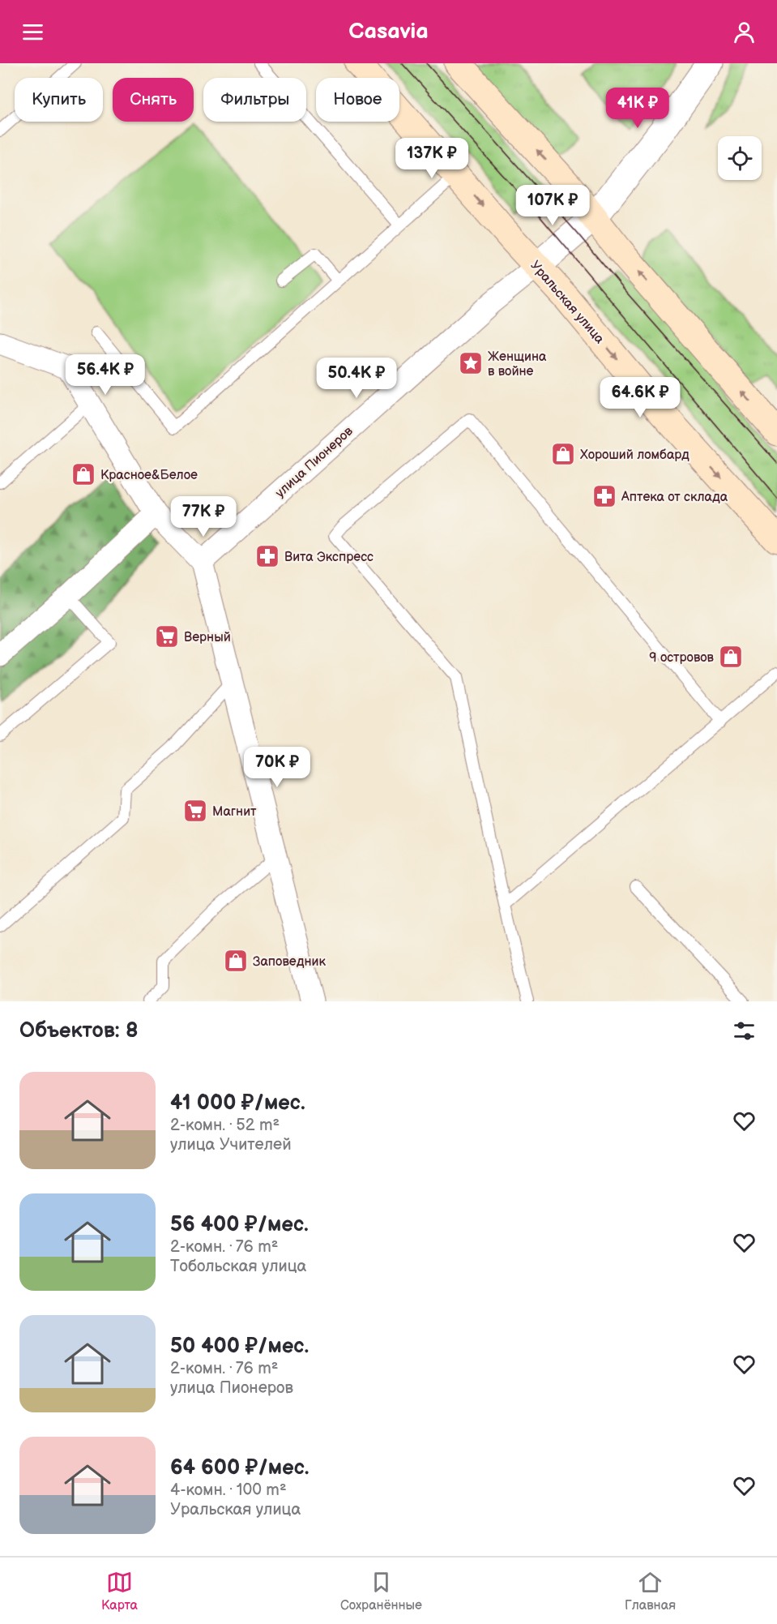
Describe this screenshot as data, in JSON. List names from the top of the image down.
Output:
{
  "streets": {
    "main road": ["Уральская улица"],
    "street": ["улица Пионеров"]
  },
  "crossings": [
    ["Уральская улица", "улица Пионеров"]
  ],
  "places": {
    "place": ["Женщина в войне"],
    "shop": [
      "Хороший ломбард",
      "Красное&Белое",
      "9 островов",
      "Заповедник"
    ],
    "pharmacy": ["Аптека от склада", "Вита Экспресс"],
    "supermarket": ["Верный", "Магнит"]
  },
  "page": {
    "header": "Casavia",
    "chip": [
      "Купить",
      "Снять",
      "Фильтры",
      "Новое"
    ],
    "price": [
      "41K ₽",
      "137K ₽",
      "107K ₽",
      "56.4K ₽",
      "50.4K ₽",
      "64.6K ₽",
      "77K ₽",
      "70K ₽"
    ],
    "heading": "Объектов: 8",
    "list": [
      {
        "name": "41 000 ₽/мес.",
        "note": "2-комн. · 52 m² · улица Учителей"
      },
      {
        "name": "56 400 ₽/мес.",
        "note": "2-комн. · 76 m² · Тобольская улица"
      },
      {
        "name": "50 400 ₽/мес.",
        "note": "2-комн. · 76 m² · улица Пионеров"
      },
      {
        "name": "64 600 ₽/мес.",
        "note": "4-комн. · 100 m² · Уральская улица"
      }
    ],
    "tabs": ["Карта", "Сохранённые", "Главная"]
  }
}
